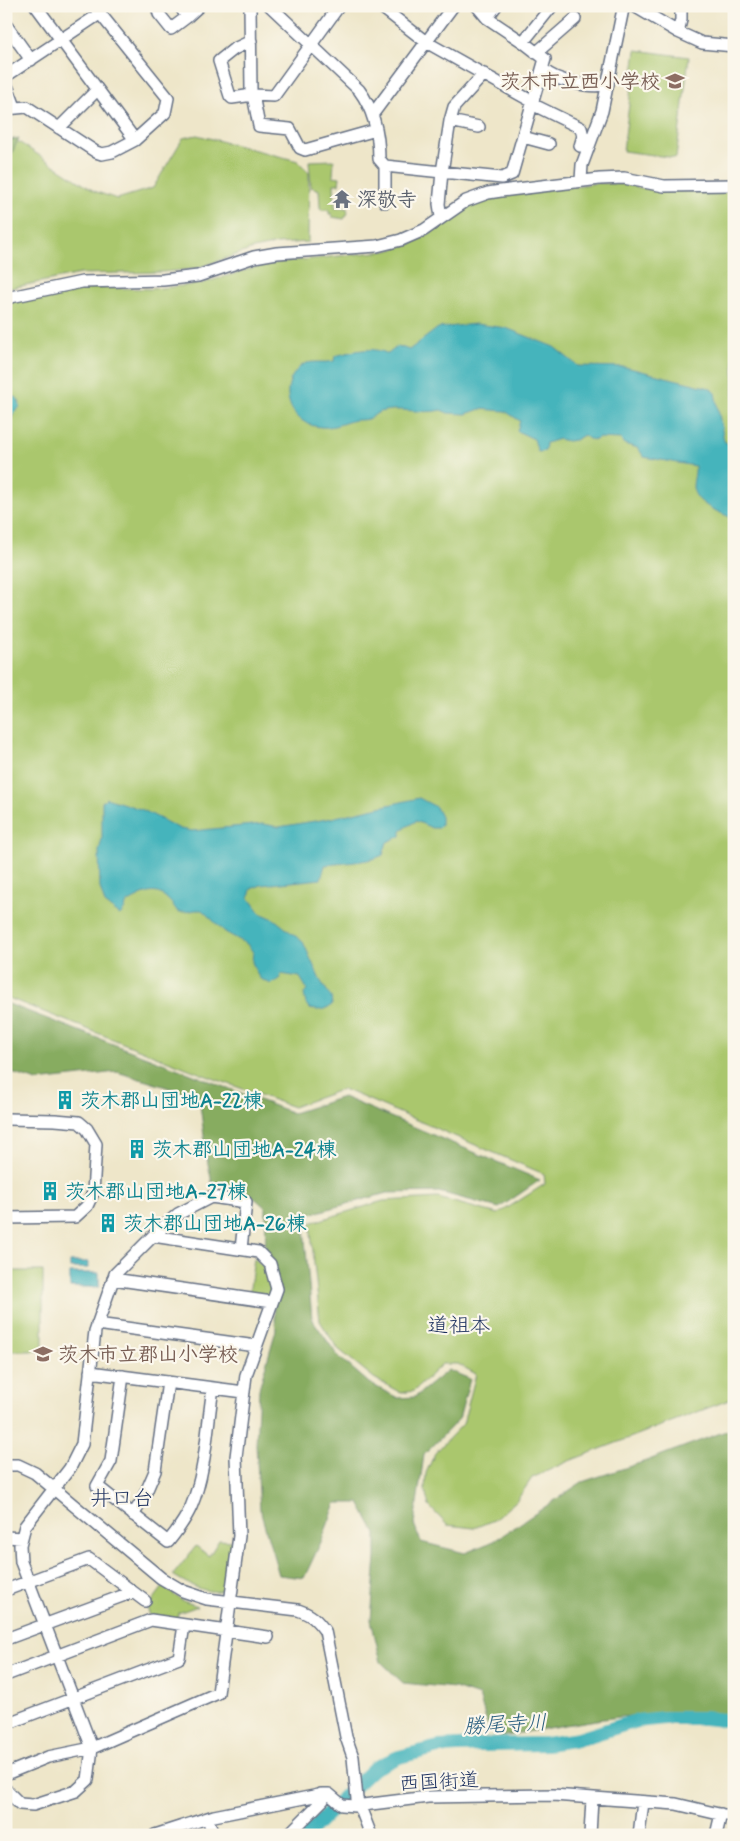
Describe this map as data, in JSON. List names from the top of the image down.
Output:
{
  "streets": {
    "street": ["西国街道"]
  },
  "districts": ["道祖本", "井口台"],
  "water": ["勝尾寺川"],
  "places": {
    "school or university": ["茨木市立西小学校", "茨木市立郡山小学校"],
    "temple": ["深敬寺"],
    "building": [
      "茨木郡山団地A-22棟",
      "茨木郡山団地A-24棟",
      "茨木郡山団地A-27棟",
      "茨木郡山団地A-26棟"
    ]
  }
}
